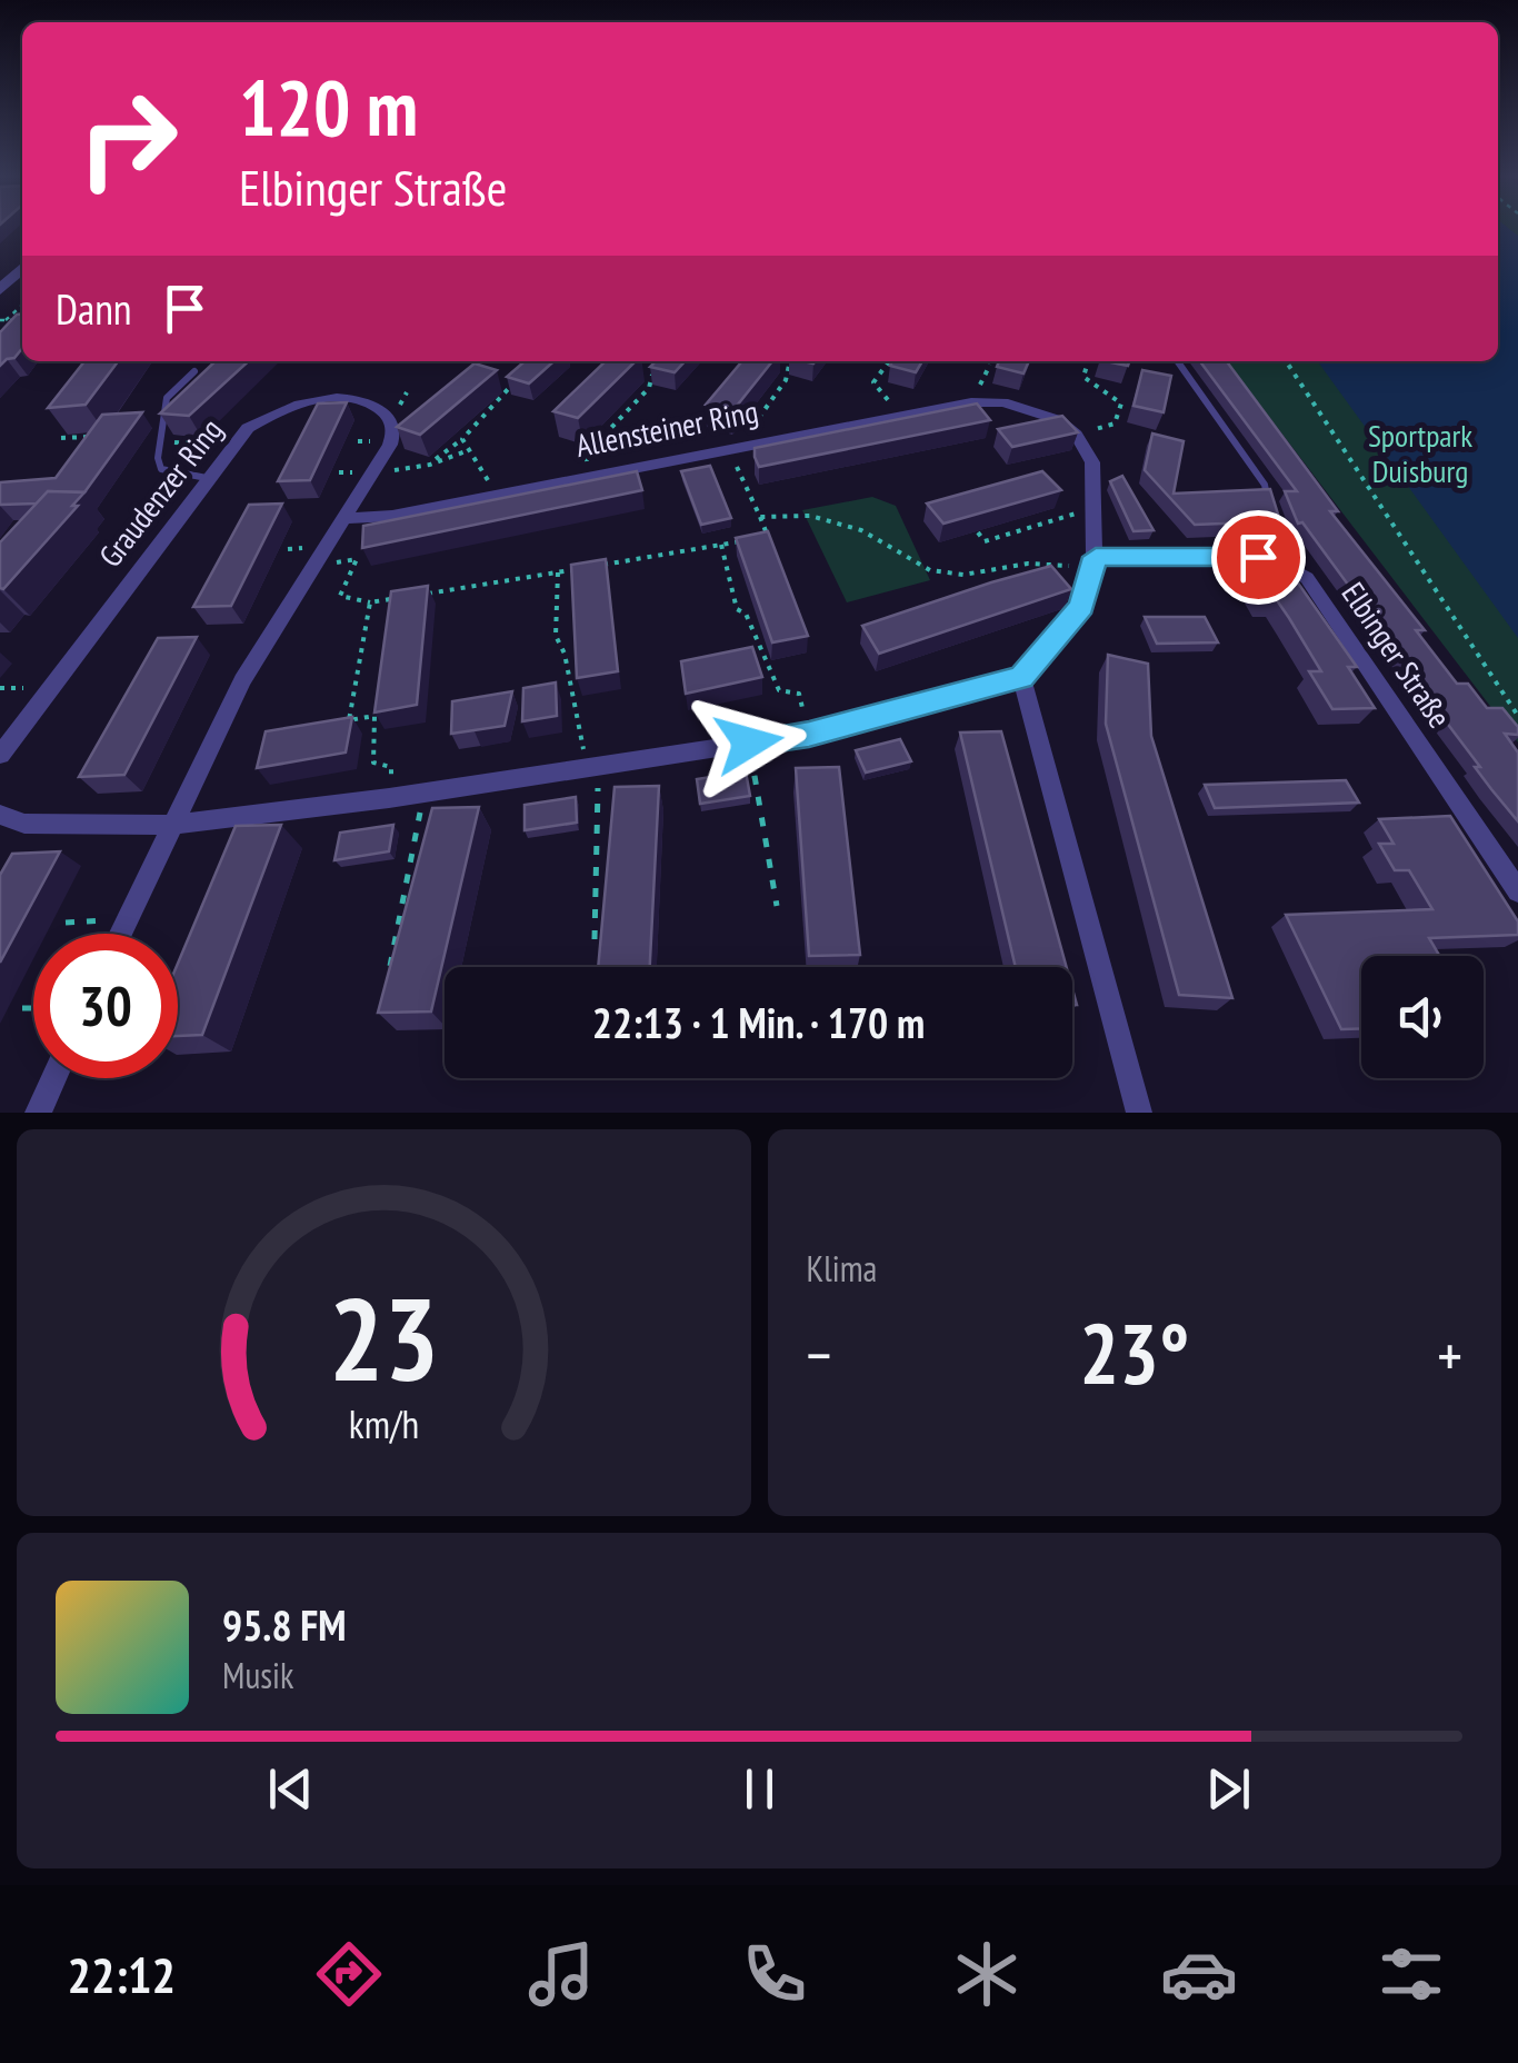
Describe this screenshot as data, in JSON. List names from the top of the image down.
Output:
{
  "streets": {
    "street": ["Allensteiner Ring", "Graudenzer Ring", "Elbinger Straße"]
  },
  "crossings": [
    ["Allensteiner Ring", "Graudenzer Ring"]
  ],
  "parks": ["Sportpark Duisburg"],
  "page": {
    "turn": ["120 m", "Elbinger Straße"],
    "then": "Dann",
    "limit": "30",
    "trip": "22:13 · 1 Min. · 170 m",
    "tile": "Klima",
    "heat": ["−", "23°", "+"],
    "song": ["95.8 FM", "Musik"],
    "tabs": "22:12",
    "gauge": ["23", "km/h"]
  }
}
